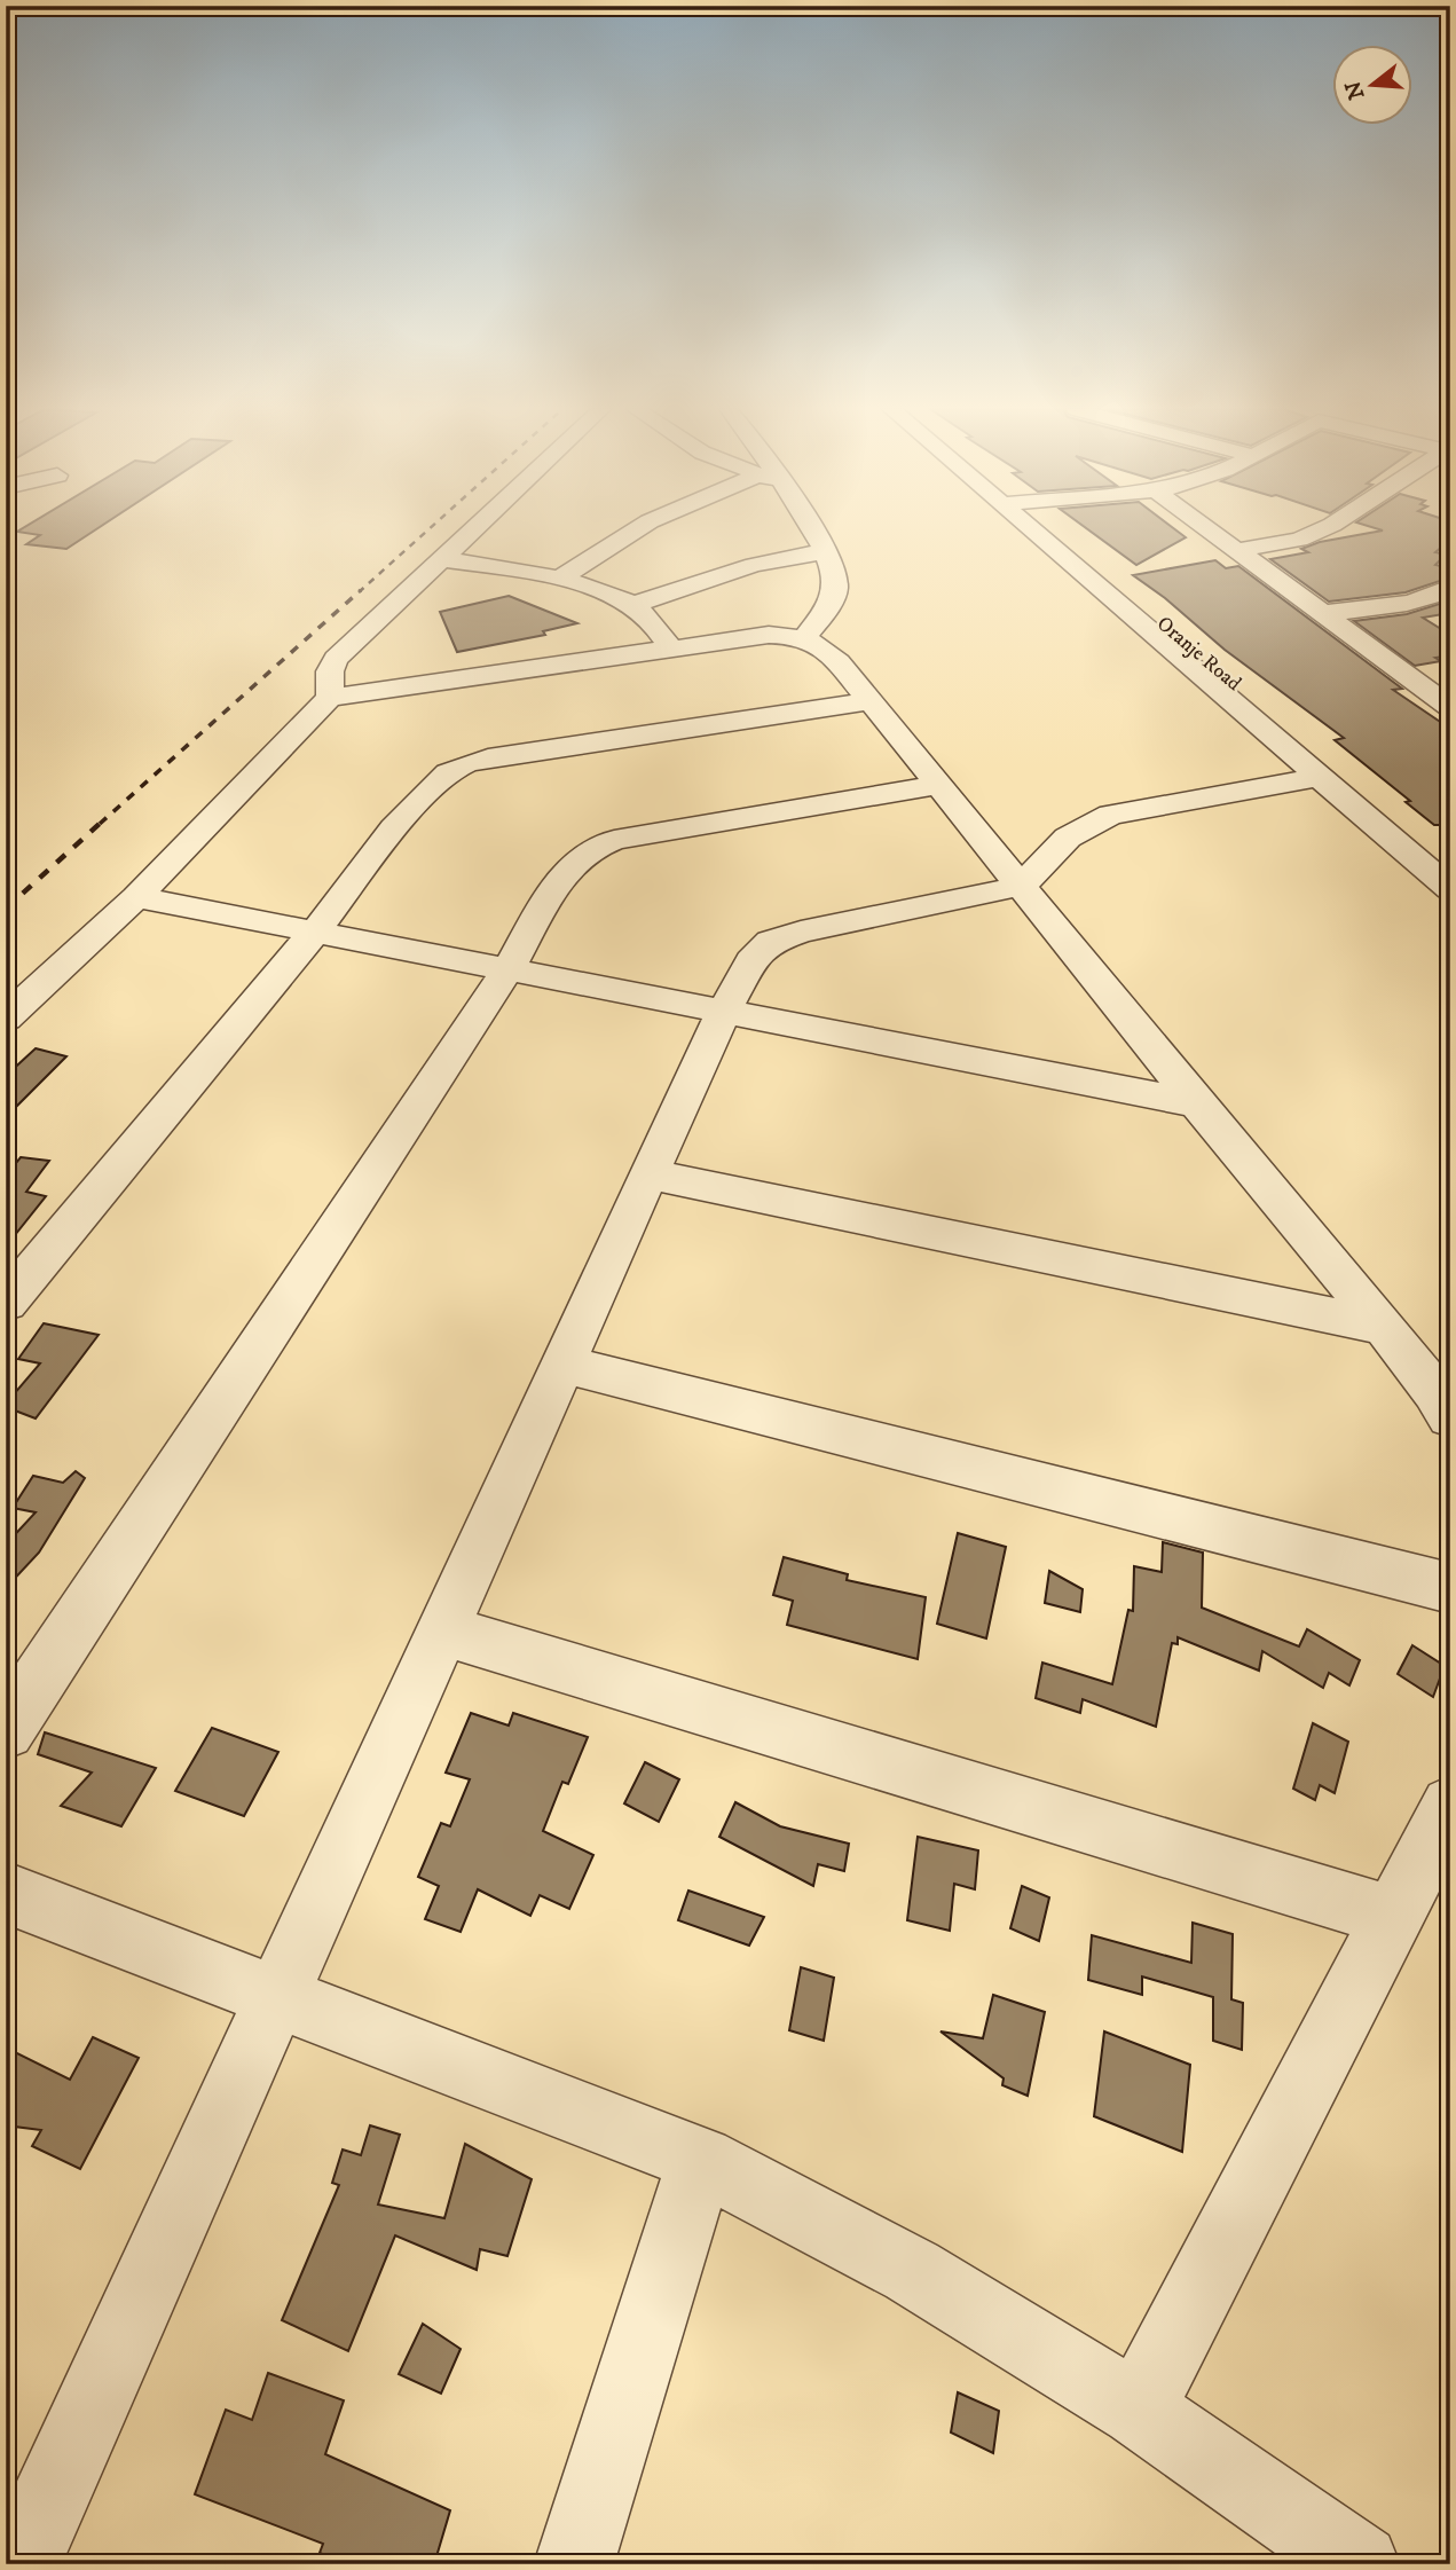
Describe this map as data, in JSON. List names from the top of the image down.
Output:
{
  "streets": {
    "street": ["Oranje Road"]
  },
  "north": "left"
}
